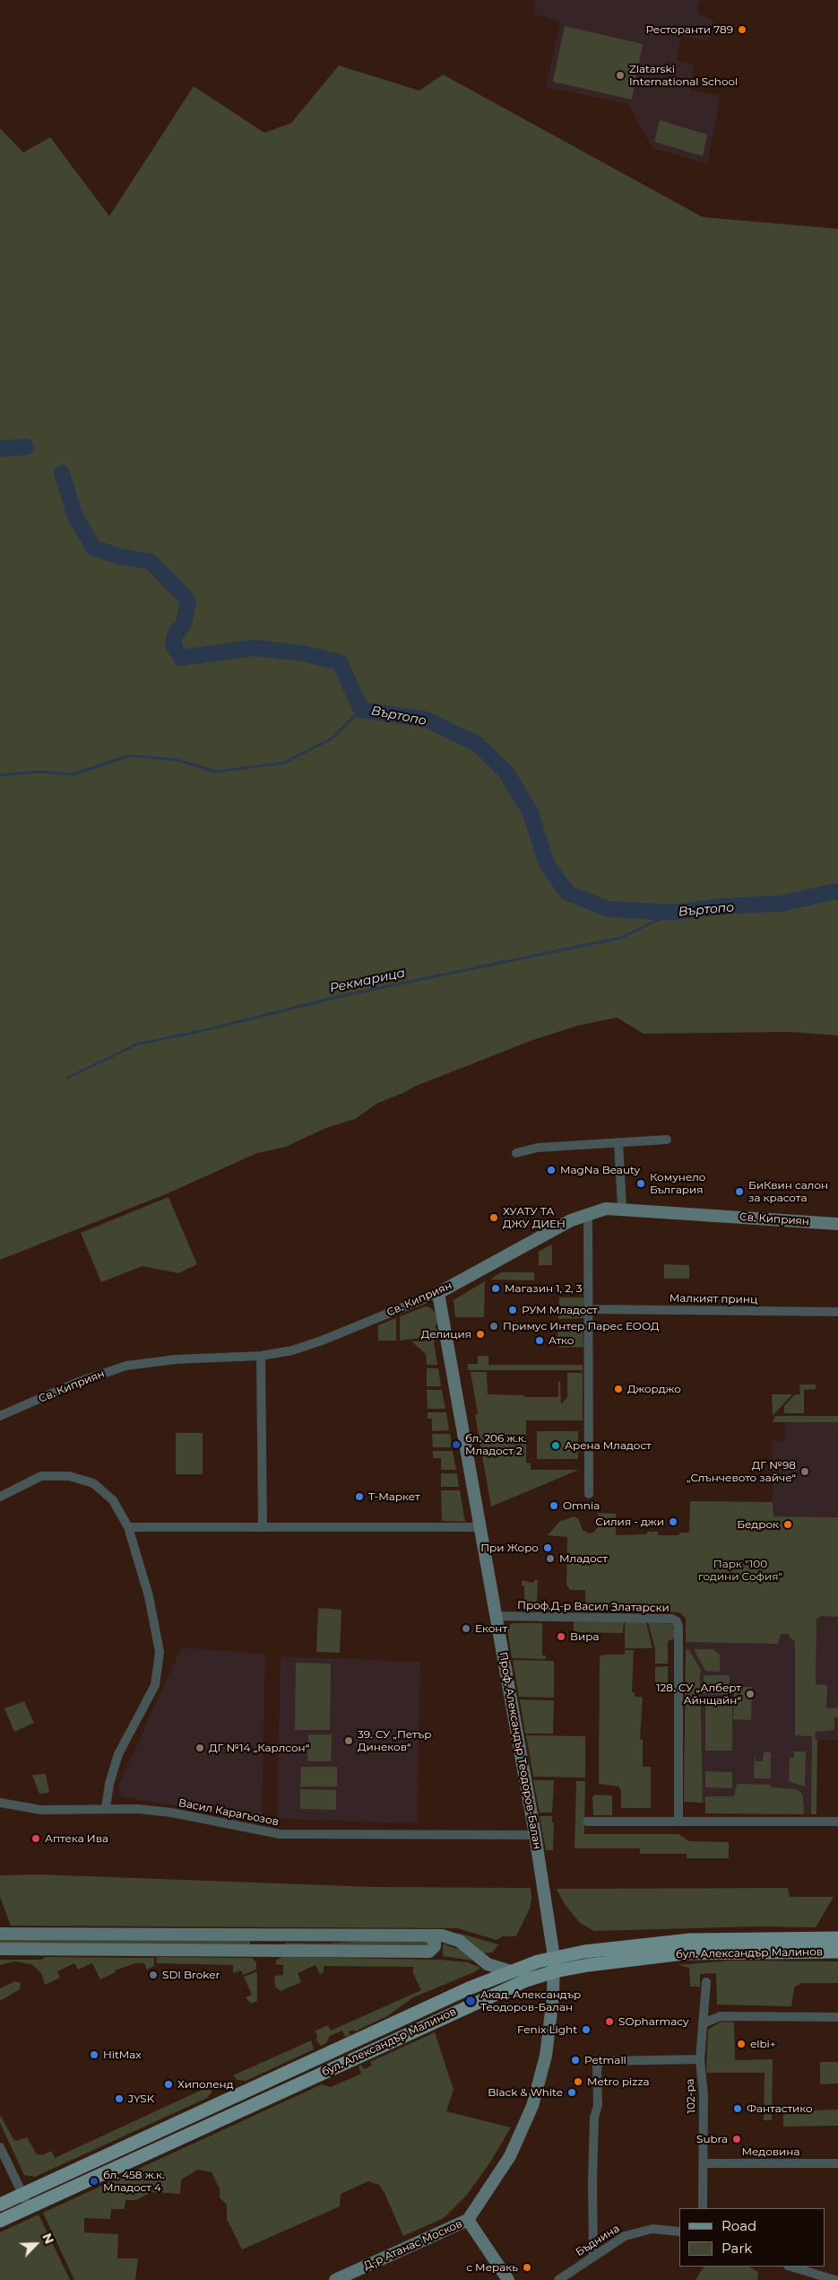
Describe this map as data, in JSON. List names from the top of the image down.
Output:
{
  "streets": {
    "main road": ["бул. Александър Малинов"],
    "street": [
      "Св. Киприян",
      "Малкият принц",
      "Проф.Д-р Васил Златарски",
      "Проф. Александър Теодоров-Балан",
      "Васил Карагьозов",
      "102-ра",
      "Медовина",
      "Бъднина",
      "Д-р Атанас Москов"
    ]
  },
  "crossings": [
    ["Св. Киприян", "Проф. Александър Теодоров-Балан"],
    ["Проф.Д-р Васил Златарски", "Проф. Александър Теодоров-Балан"],
    ["Проф. Александър Теодоров-Балан", "Васил Карагьозов"],
    ["Проф. Александър Теодоров-Балан", "бул. Александър Малинов"],
    ["Проф. Александър Теодоров-Балан", "Д-р Атанас Москов"],
    ["бул. Александър Малинов", "Д-р Атанас Москов"],
    ["102-ра", "Медовина"]
  ],
  "water": ["Въртопо", "Рекмарица"],
  "parks": ["Парк \"100 години София\""],
  "places": [
    "Ресторанти 789",
    "Zlatarski International School",
    "MagNa Beauty",
    "Комунело България",
    "БиКвин салон за красота",
    "ХУАТУ ТА ДЖУ ДИЕН",
    "Магазин 1, 2, 3",
    "РУМ Младост",
    "Примус Интер Парес ЕООД",
    "Делиция",
    "Атко",
    "Джорджо",
    "бл. 206 ж.к. Младост 2",
    "Арена Младост",
    "ДГ №98 „Слънчевото зайче“",
    "Т-Маркет",
    "Omnia",
    "Силия - джи",
    "Бедрок",
    "При Жоро",
    "Младост",
    "Еконт",
    "Вира",
    "128. СУ „Алберт Айнщайн“",
    "39. СУ „Петър Динеков“",
    "ДГ №14 „Карлсон“",
    "Аптека Ива",
    "SDI Broker",
    "Акад. Александър Теодоров-Балан",
    "SOpharmacy",
    "Fenix Light",
    "elbi+",
    "HitMax",
    "Petmall",
    "Metro pizza",
    "Хиполенд",
    "Black & White",
    "JYSK",
    "Фантастико",
    "Subra",
    "бл. 458 ж.к. Младост 4",
    "с Меракь"
  ],
  "legend": ["Road", "Park"],
  "north": "top right"
}
